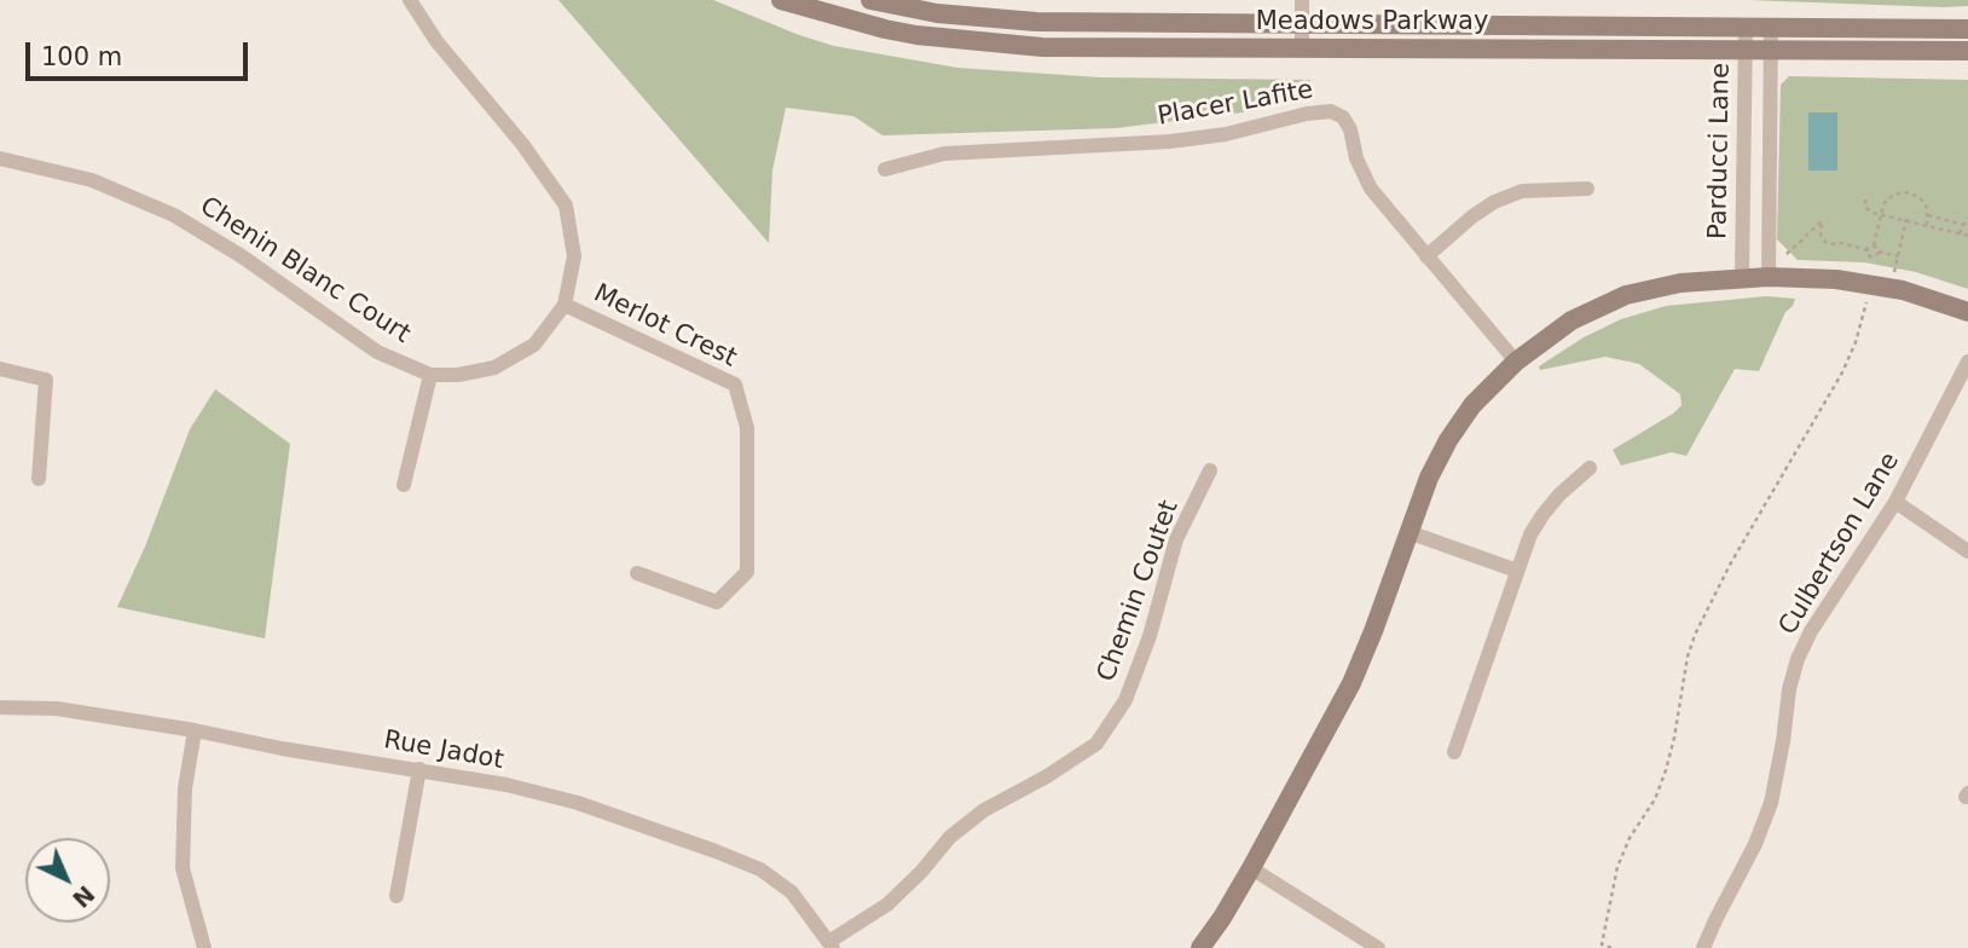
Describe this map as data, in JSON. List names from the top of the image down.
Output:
{
  "streets": {
    "main road": ["Meadows Parkway"],
    "street": [
      "Placer Lafite",
      "Parducci Lane",
      "Chenin Blanc Court",
      "Merlot Crest",
      "Culbertson Lane",
      "Chemin Coutet",
      "Rue Jadot"
    ]
  },
  "crossings": [
    ["Meadows Parkway", "Parducci Lane"],
    ["Chenin Blanc Court", "Merlot Crest"],
    ["Chemin Coutet", "Rue Jadot"]
  ],
  "scale_bar": "100 m",
  "north": "bottom right"
}
